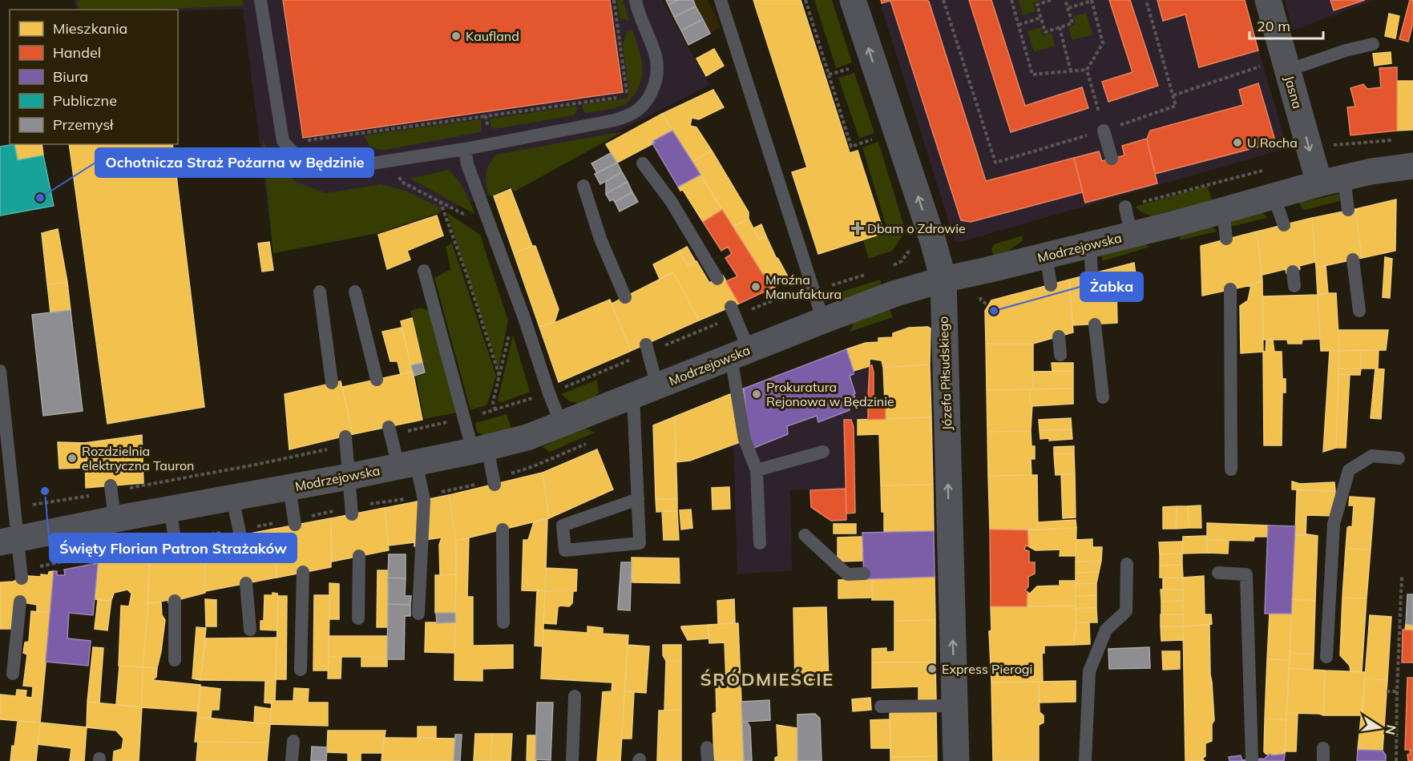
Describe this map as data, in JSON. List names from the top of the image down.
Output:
{
  "streets": {
    "street": ["Jasna", "Modrzejowska", "Józefa Piłsudskiego"]
  },
  "crossings": [
    ["Jasna", "Modrzejowska"],
    ["Modrzejowska", "Józefa Piłsudskiego"]
  ],
  "one_way": ["Jasna", "Józefa Piłsudskiego"],
  "districts": ["ŚRÓDMIEŚCIE"],
  "places": {
    "other": [
      "Kaufland",
      "U Rocha",
      "Ochotnicza Straż Pożarna w Będzinie",
      "Mroźna Manufaktura",
      "Żabka",
      "Prokuratura Rejonowa w Będzinie",
      "Rozdzielnia elektryczna Tauron",
      "Święty Florian Patron Strażaków",
      "Express Pierogi"
    ],
    "health": ["Dbam o Zdrowie"]
  },
  "legend": [
    "Mieszkania",
    "Handel",
    "Biura",
    "Publiczne",
    "Przemysł"
  ],
  "scale_bar": "20 m",
  "north": "right"
}
